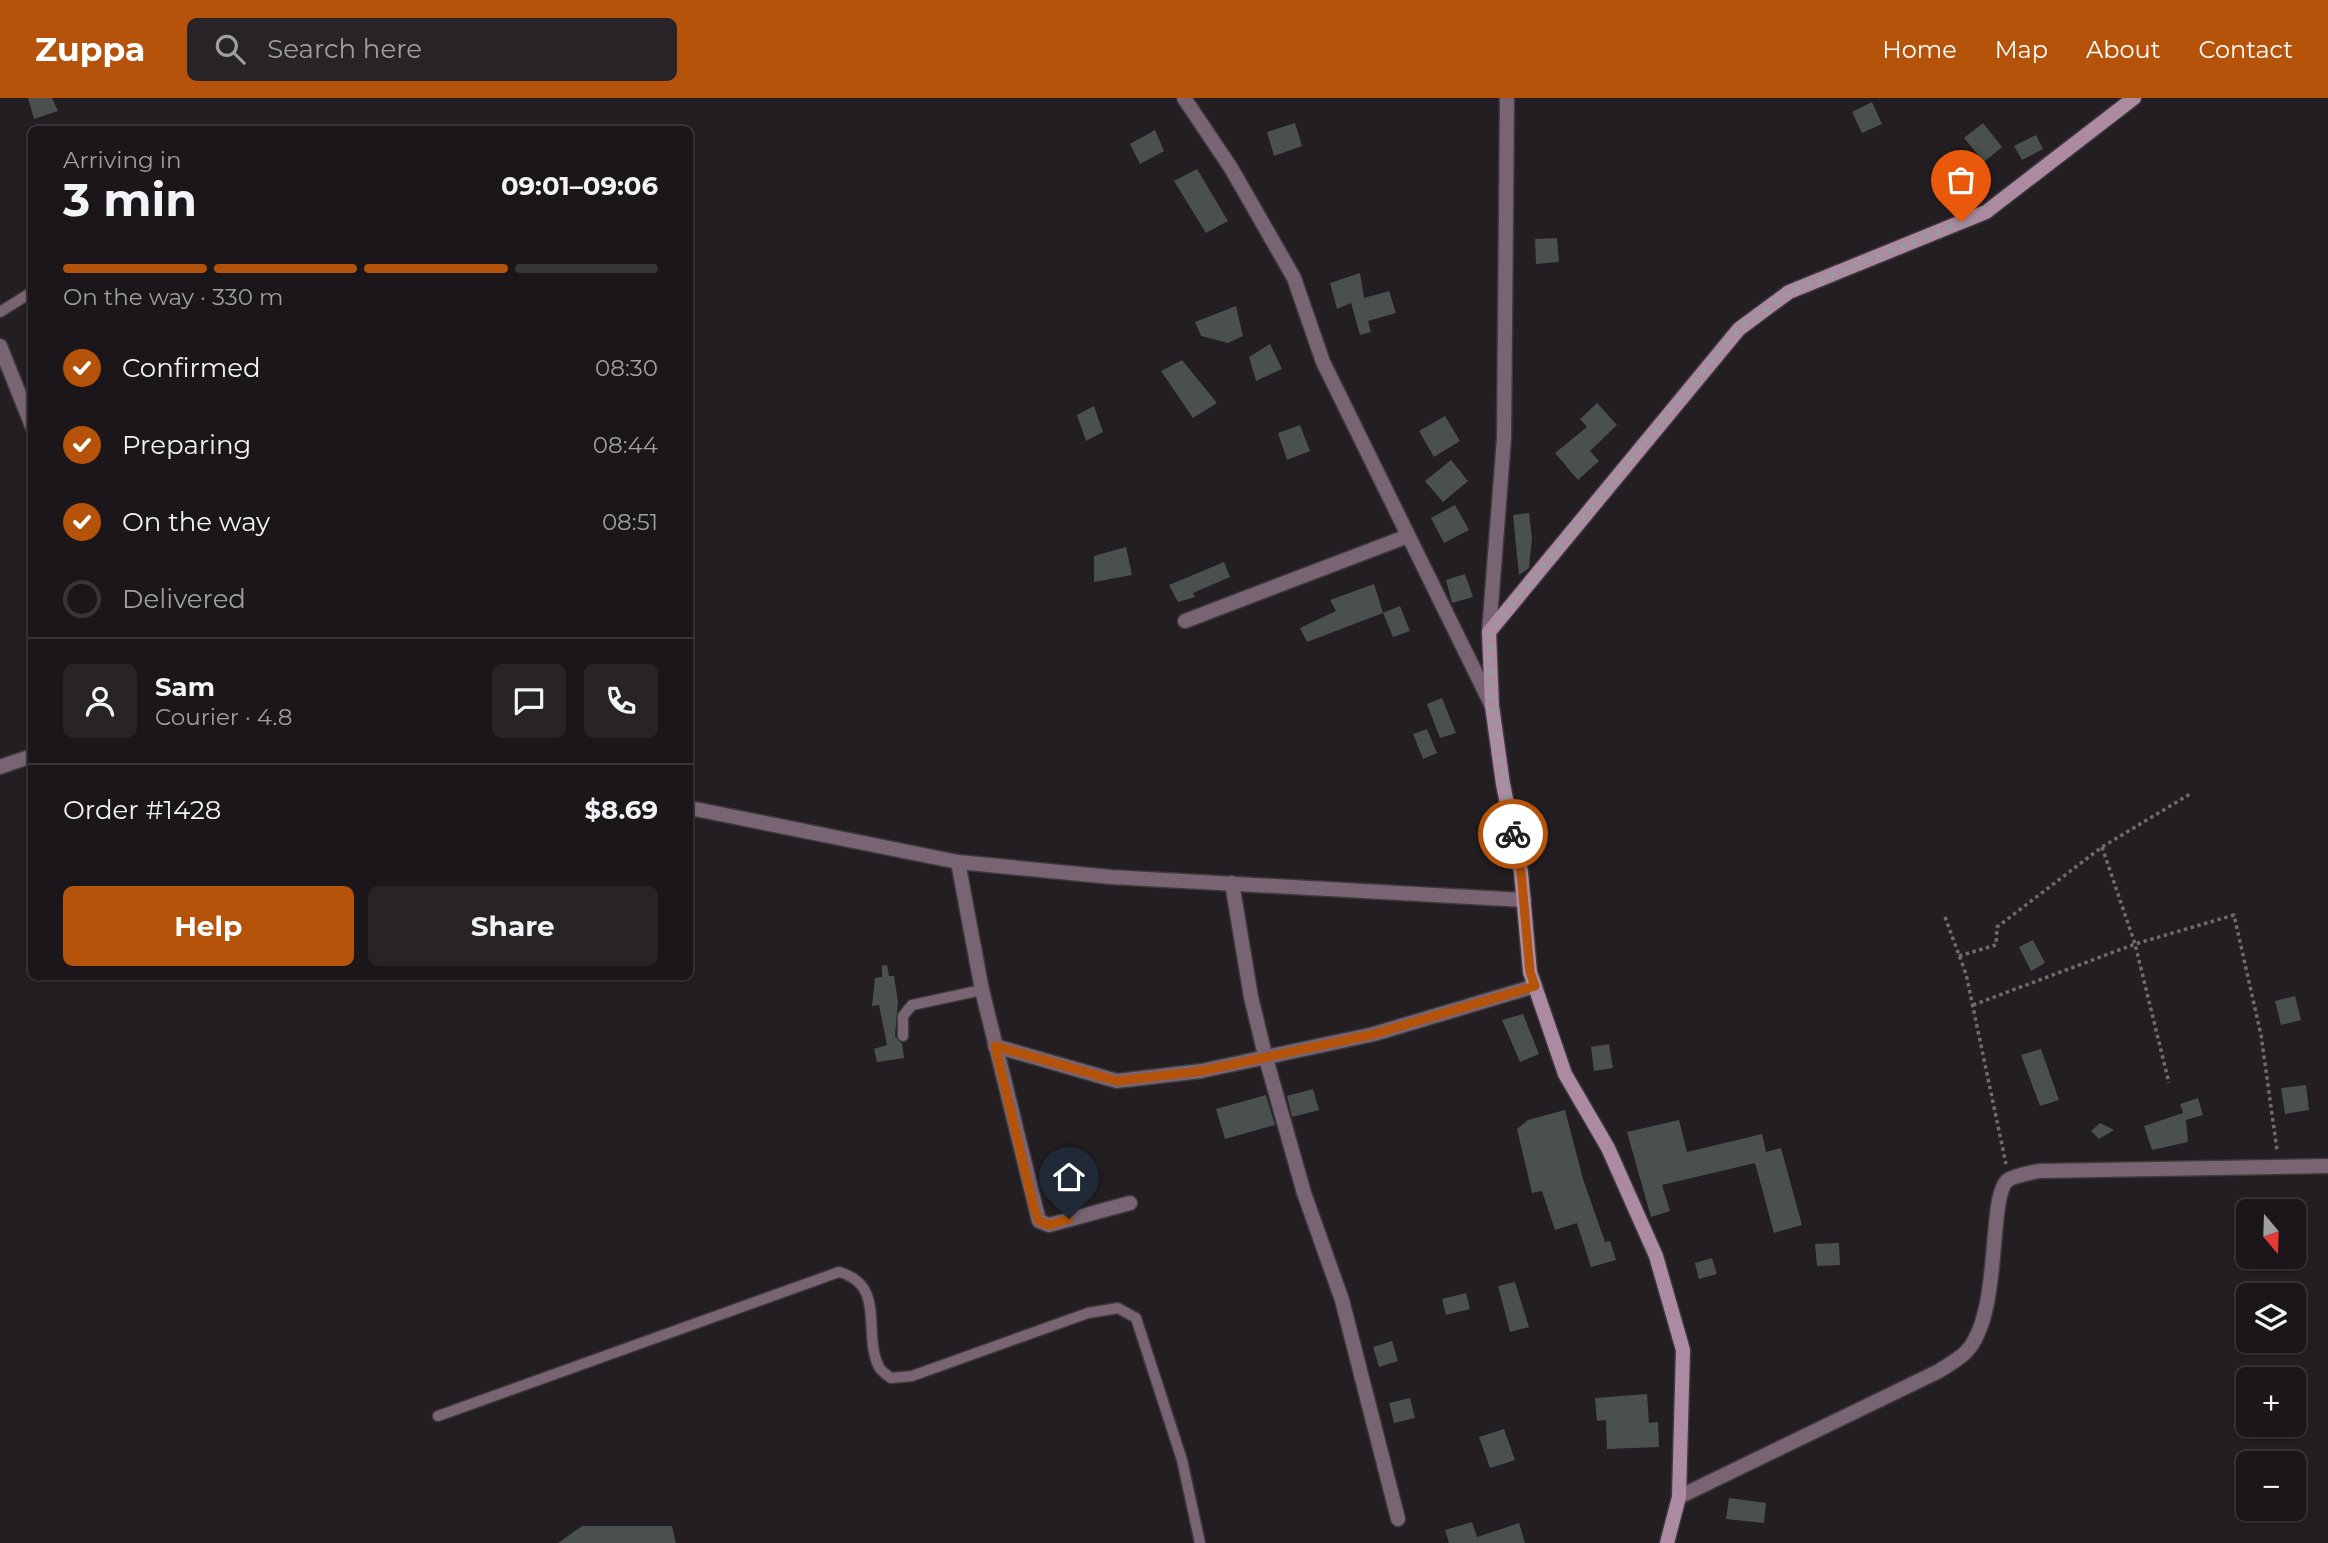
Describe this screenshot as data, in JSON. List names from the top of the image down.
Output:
{
  "north": "bottom",
  "page": {
    "header": "Zuppa",
    "search": "Search here",
    "nav": [
      "Home",
      "Map",
      "About",
      "Contact"
    ],
    "heading": ["3 min", "Arriving in", "09:01–09:06"],
    "panel": [
      "Sam",
      "Courier · 4.8",
      "Order #1428",
      "$8.69"
    ],
    "bar": "On the way · 330 m",
    "list": [
      ["Confirmed", "08:30"],
      ["Preparing", "08:44"],
      ["On the way", "08:51"],
      "Delivered"
    ],
    "buttons": ["Help", "Share"],
    "map_buttons": ["+", "−"]
  }
}
